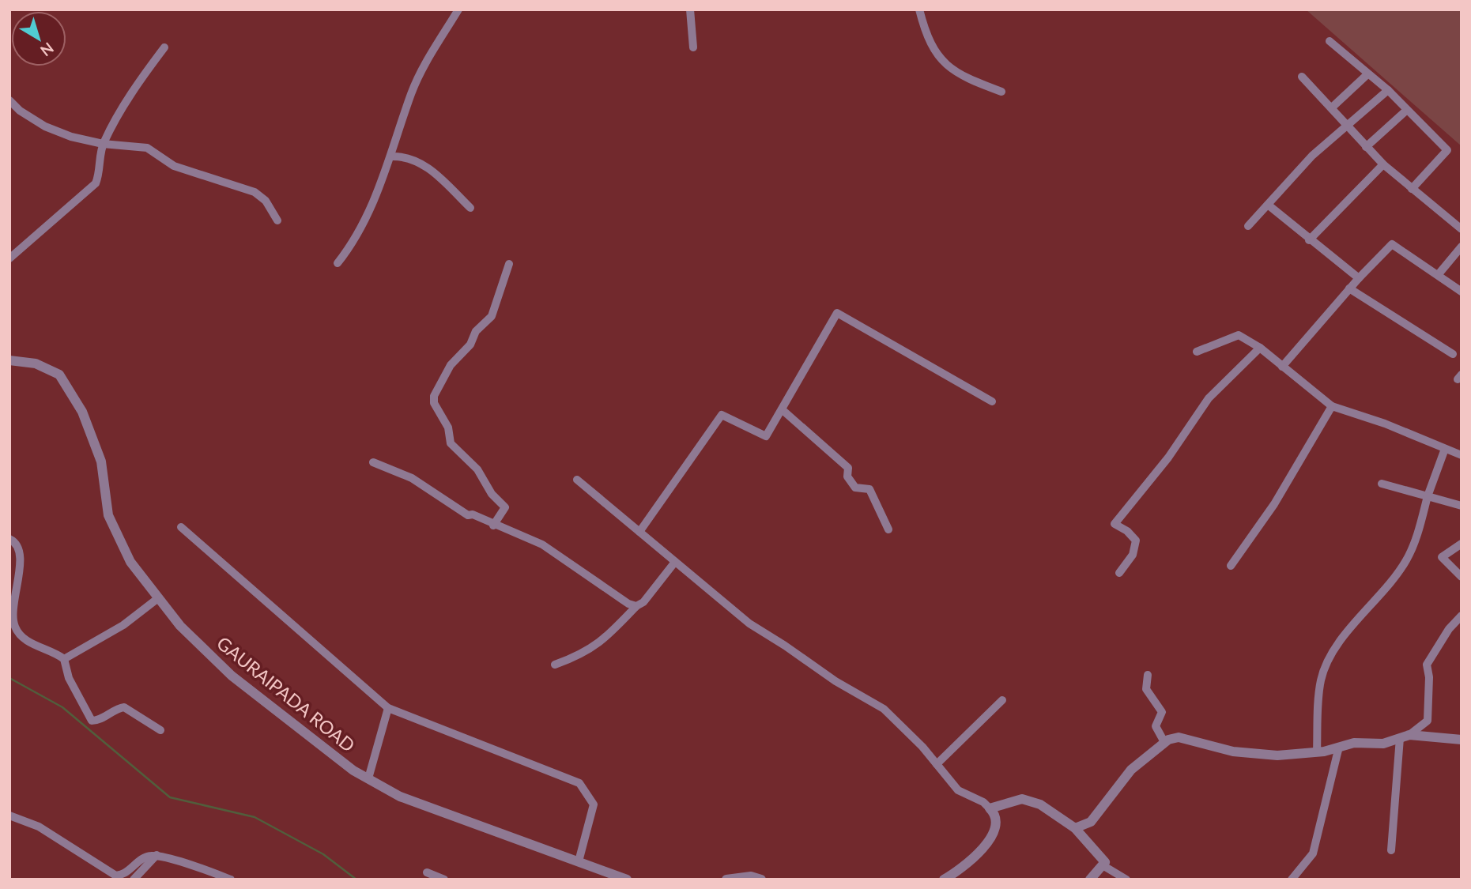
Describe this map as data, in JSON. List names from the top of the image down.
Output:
{
  "streets": {
    "street": ["GAURAIPADA ROAD"]
  },
  "north": "bottom right"
}
